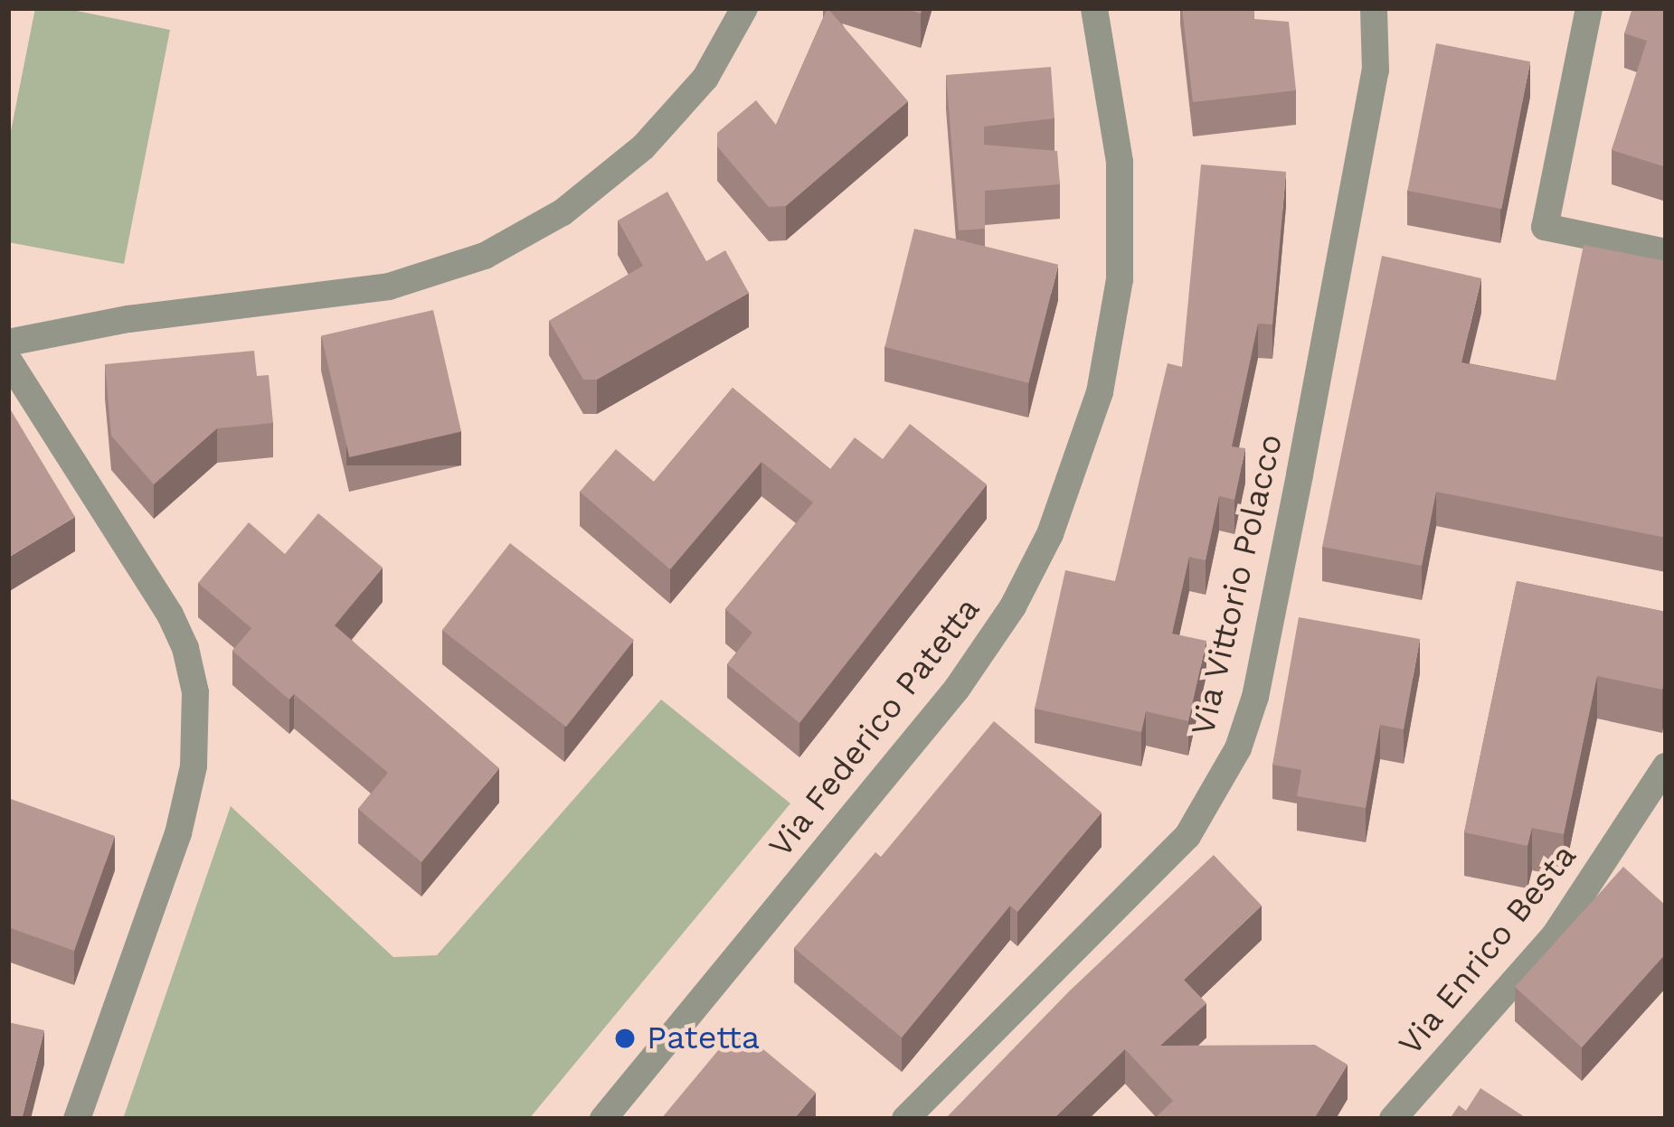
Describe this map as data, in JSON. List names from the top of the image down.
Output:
{
  "streets": {
    "street": ["Via Vittorio Polacco", "Via Federico Patetta", "Via Enrico Besta"]
  },
  "places": ["Patetta"]
}
